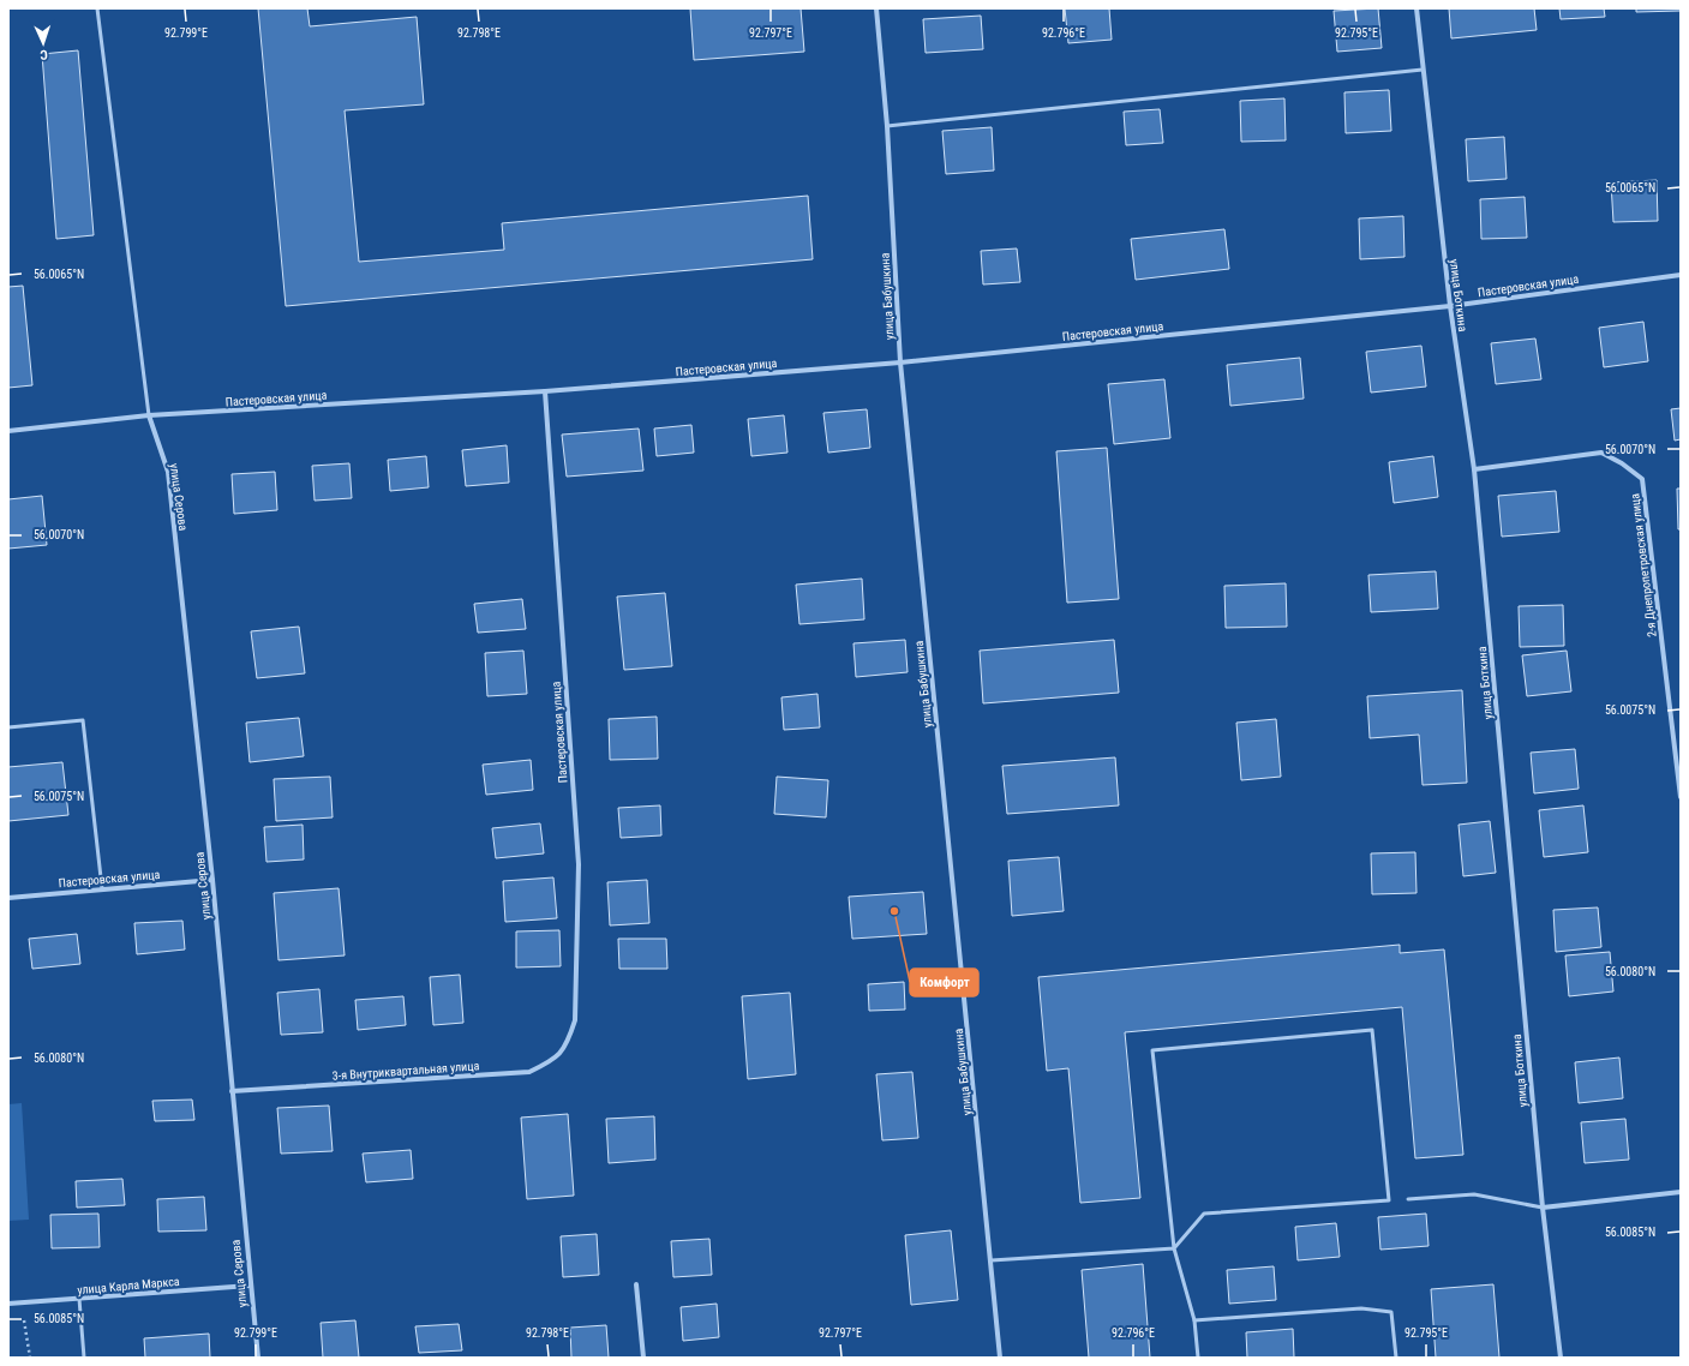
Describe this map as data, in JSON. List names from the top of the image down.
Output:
{
  "streets": {
    "street": [
      "Пастеровская улица",
      "улица Боткина",
      "улица Бабушкина",
      "улица Серова",
      "2-я Днепропетровская улица",
      "3-я Внутриквартальная улица",
      "улица Карла Маркса"
    ]
  },
  "crossings": [
    ["Пастеровская улица", "улица Боткина"],
    ["Пастеровская улица", "улица Бабушкина"],
    ["Пастеровская улица", "улица Серова"],
    ["Пастеровская улица", "3-я Внутриквартальная улица"],
    ["улица Боткина", "2-я Днепропетровская улица"],
    ["улица Серова", "3-я Внутриквартальная улица"],
    ["улица Серова", "улица Карла Маркса"]
  ],
  "places": ["Комфорт"],
  "north": "bottom",
  "coordinates": [
    "92.799°E",
    "92.798°E",
    "92.797°E",
    "92.796°E",
    "92.795°E",
    "56.0065°N",
    "56.0070°N",
    "56.0075°N",
    "56.0080°N",
    "56.0085°N"
  ]
}
